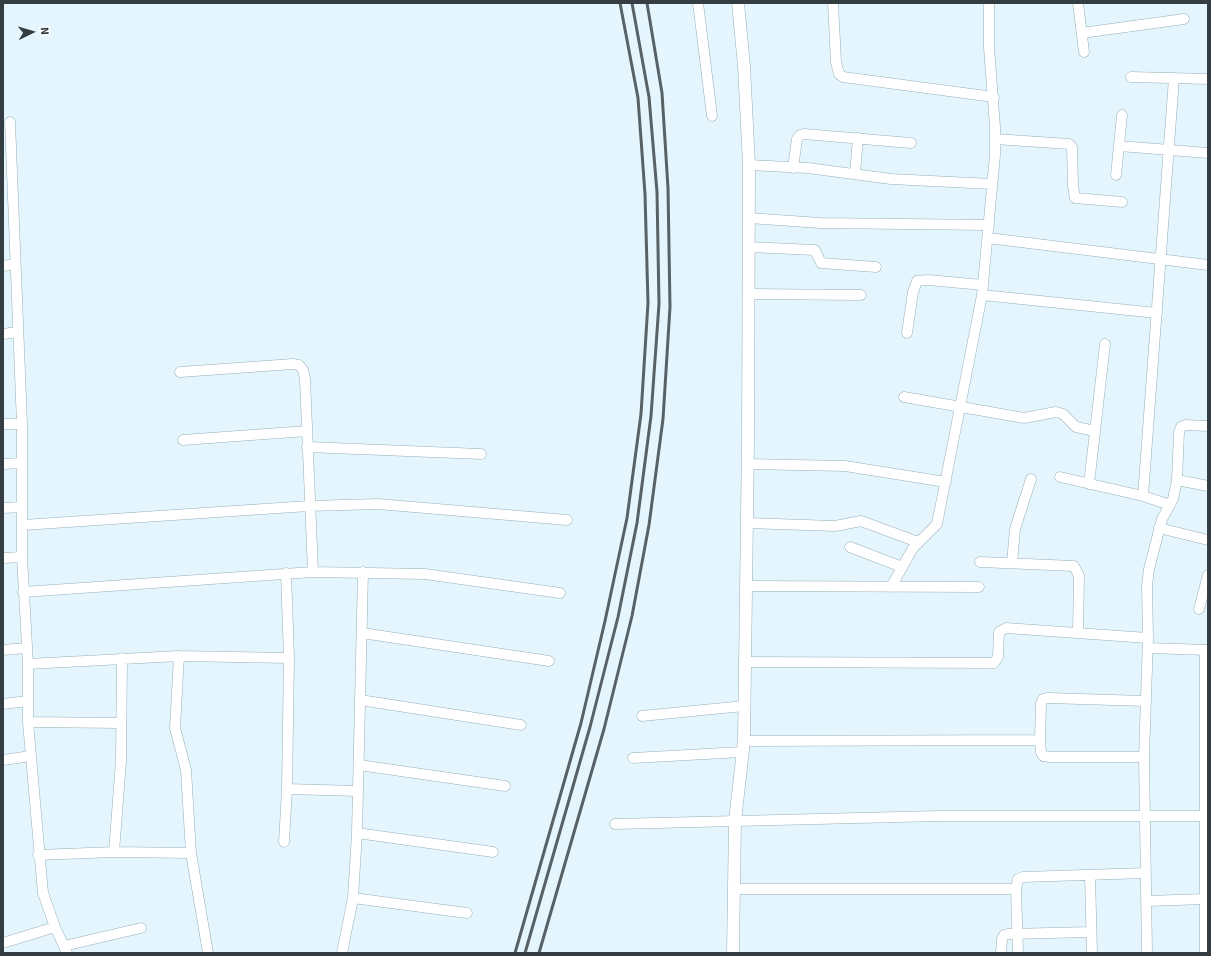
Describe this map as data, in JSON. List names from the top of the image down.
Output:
{
  "north": "right"
}
